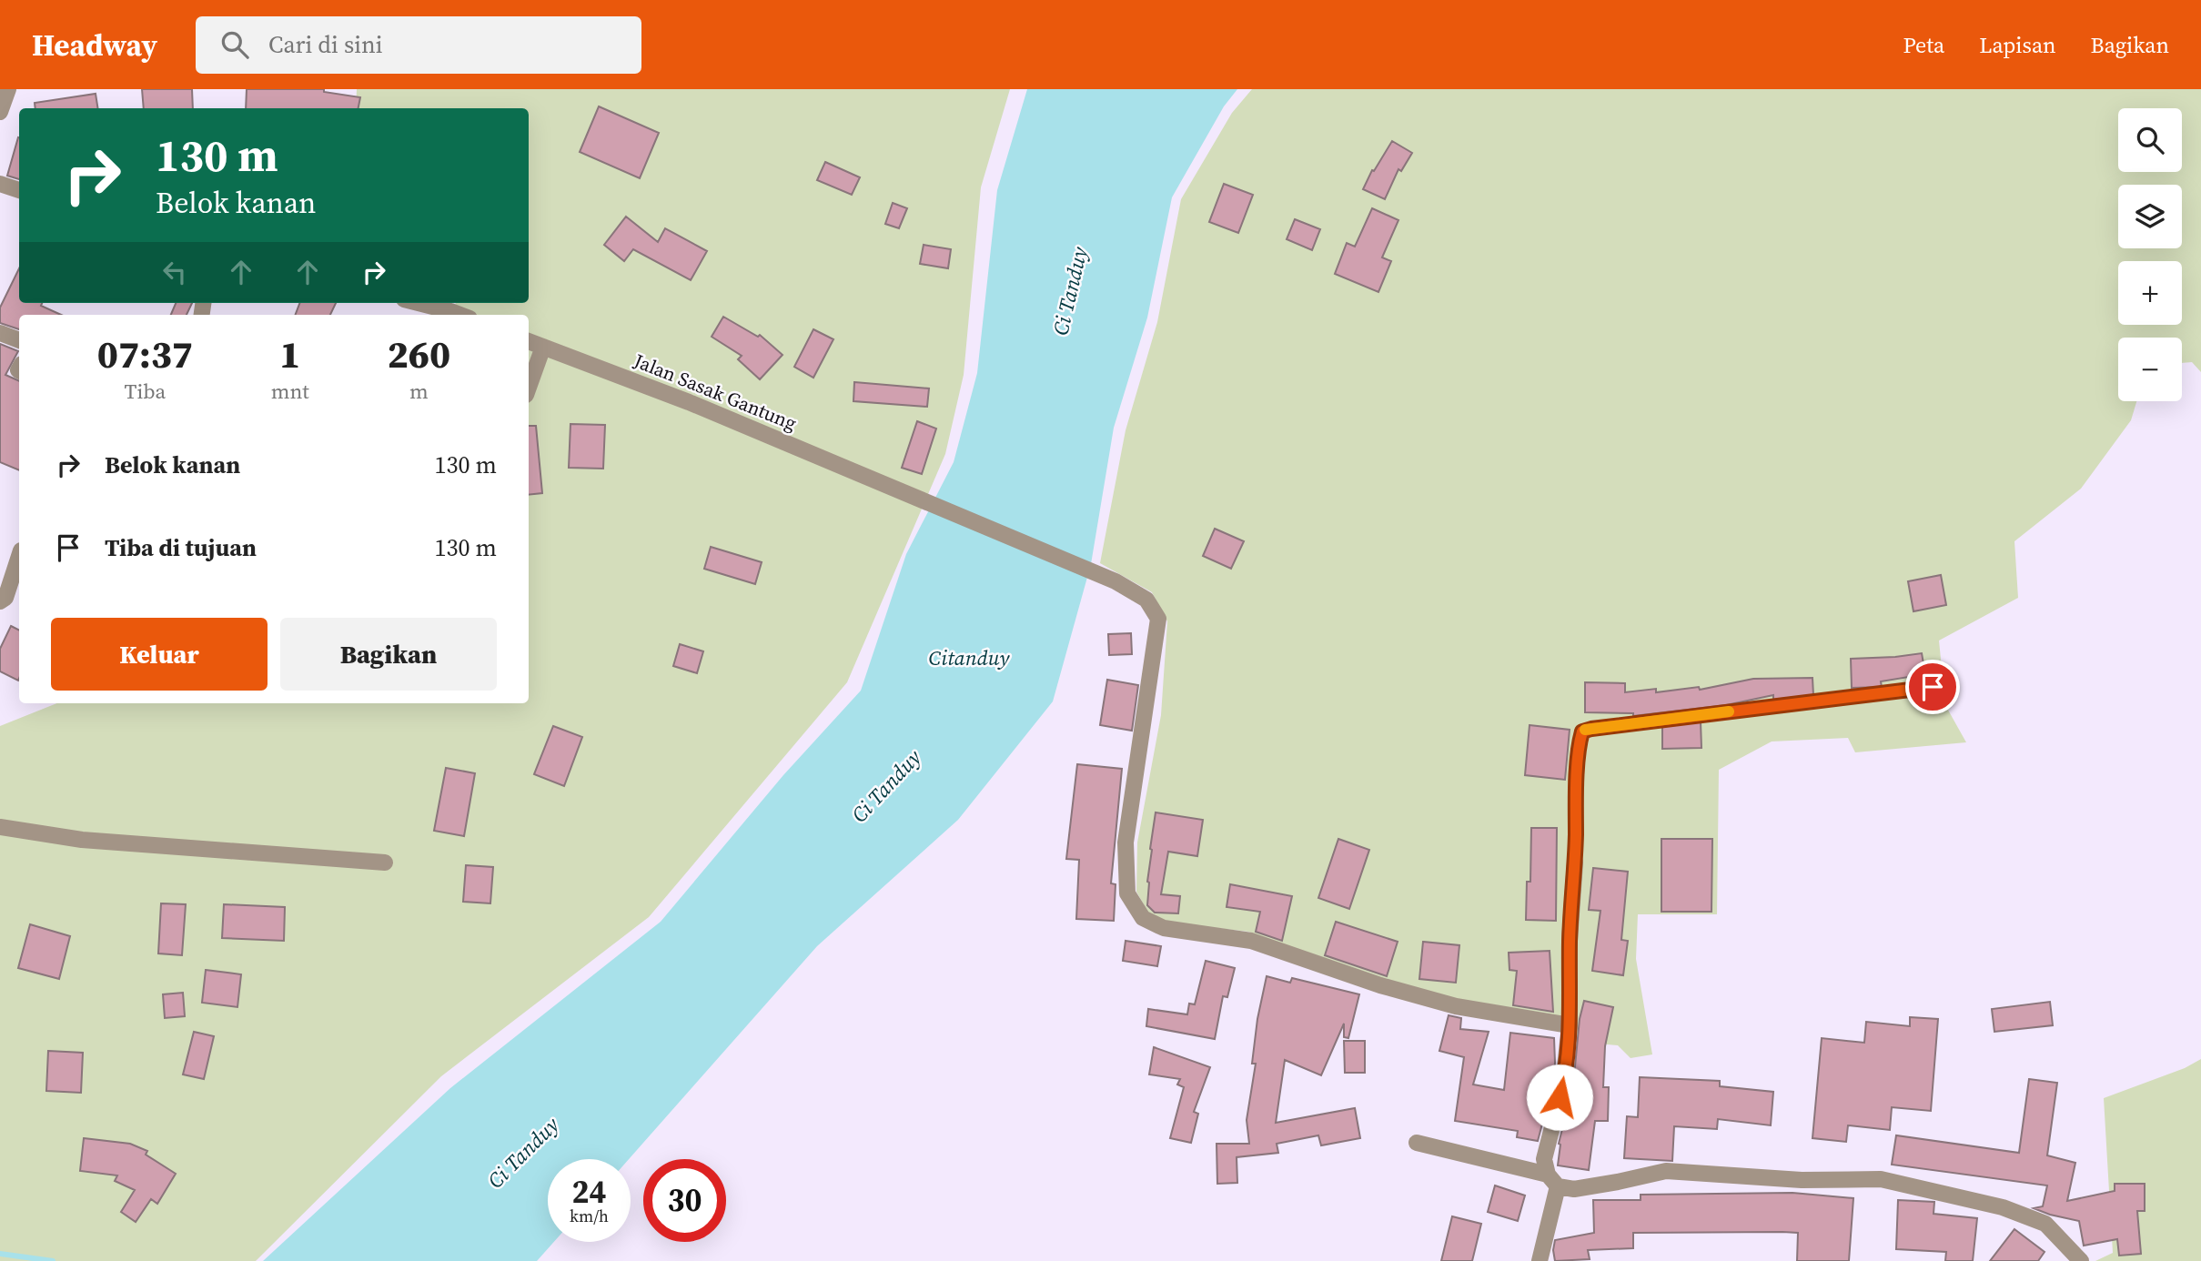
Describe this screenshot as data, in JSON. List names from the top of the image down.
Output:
{
  "streets": {
    "street": ["Jalan Sasak Gantung"]
  },
  "water": ["Ci Tanduy", "Citanduy"],
  "page": {
    "header": "Headway",
    "search": "Cari di sini",
    "nav": ["Peta", "Lapisan", "Bagikan"],
    "map_buttons": ["+", "−"],
    "turn": ["130 m", "Belok kanan"],
    "eta": [
      "07:37",
      "Tiba",
      "1",
      "mnt",
      "260",
      "m"
    ],
    "list": [
      {
        "name": "Belok kanan",
        "value": "130 m"
      },
      {
        "name": "Tiba di tujuan",
        "value": "130 m"
      }
    ],
    "buttons": ["Keluar", "Bagikan"],
    "speed": "24 km/h",
    "limit": "30"
  }
}
